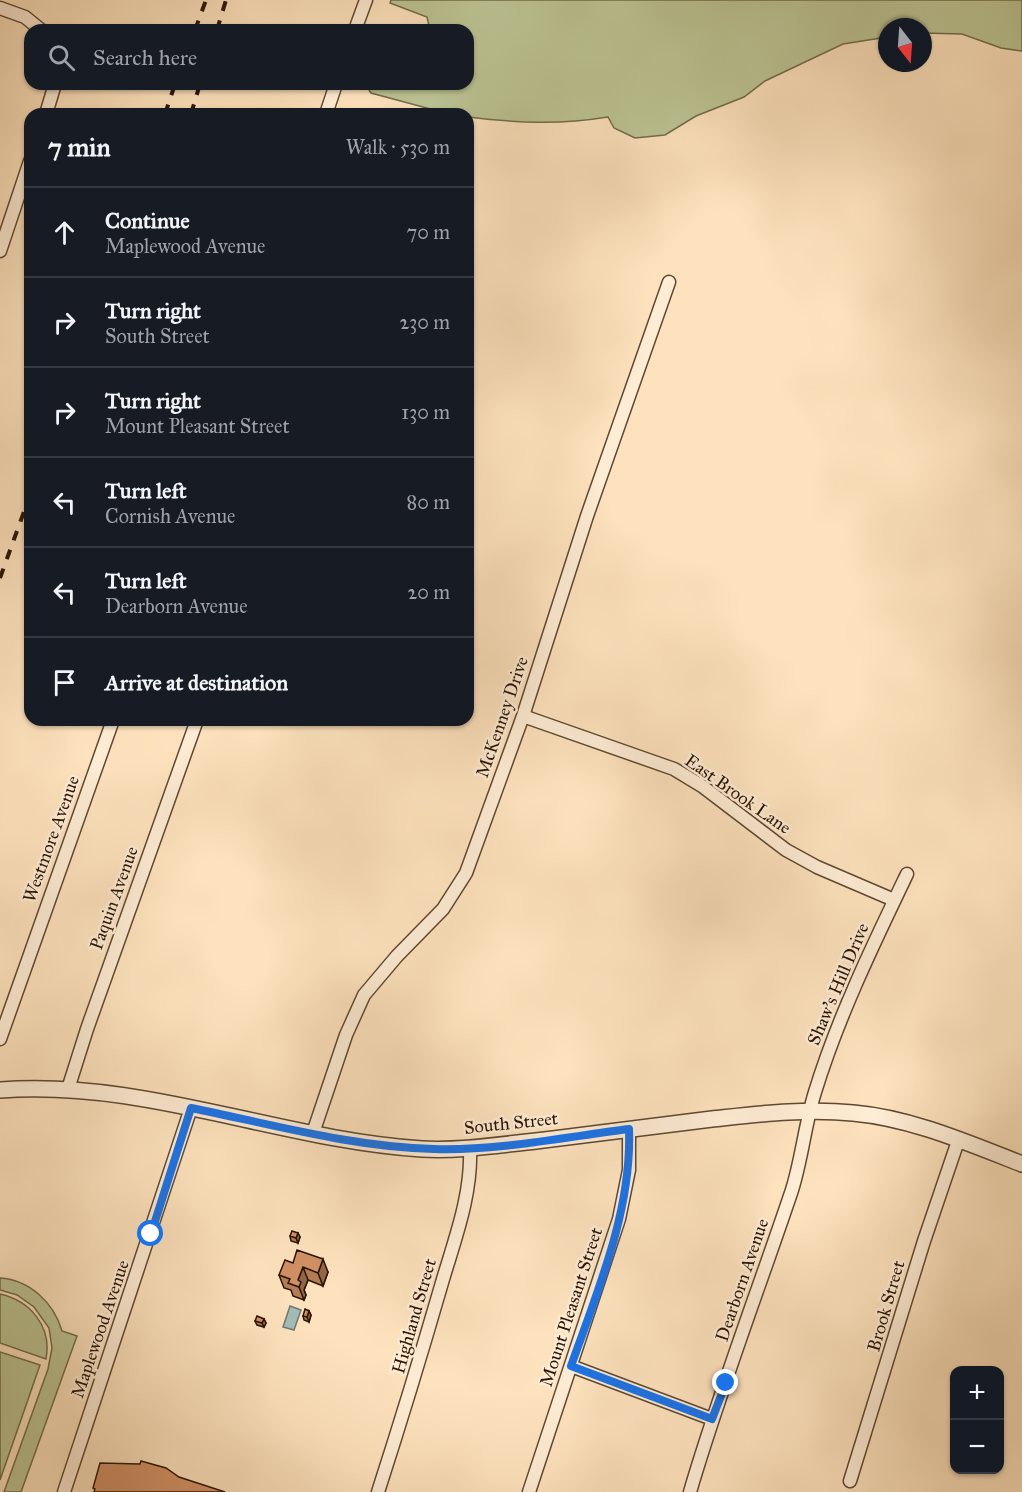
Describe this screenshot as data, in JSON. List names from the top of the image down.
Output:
{
  "streets": {
    "street": [
      "McKenney Drive",
      "East Brook Lane",
      "Westmore Avenue",
      "Paquin Avenue",
      "Shaw's Hill Drive",
      "South Street",
      "Dearborn Avenue",
      "Brook Street",
      "Mount Pleasant Street",
      "Highland Street",
      "Maplewood Avenue"
    ]
  },
  "crossings": [
    ["McKenney Drive", "East Brook Lane"],
    ["McKenney Drive", "South Street"],
    ["East Brook Lane", "Shaw's Hill Drive"],
    ["Paquin Avenue", "South Street"],
    ["Shaw's Hill Drive", "South Street"],
    ["Shaw's Hill Drive", "Dearborn Avenue"],
    ["South Street", "Dearborn Avenue"],
    ["South Street", "Brook Street"],
    ["South Street", "Mount Pleasant Street"],
    ["South Street", "Highland Street"],
    ["South Street", "Maplewood Avenue"]
  ],
  "north": "bottom",
  "page": {
    "search": "Search here",
    "heading": ["7 min", "Walk · 530 m"],
    "list": [
      ["Continue", "Maplewood Avenue", "70 m"],
      ["Turn right", "South Street", "230 m"],
      ["Turn right", "Mount Pleasant Street", "130 m"],
      ["Turn left", "Cornish Avenue", "80 m"],
      ["Turn left", "Dearborn Avenue", "20 m"],
      "Arrive at destination"
    ],
    "map_buttons": ["+", "−"]
  }
}
